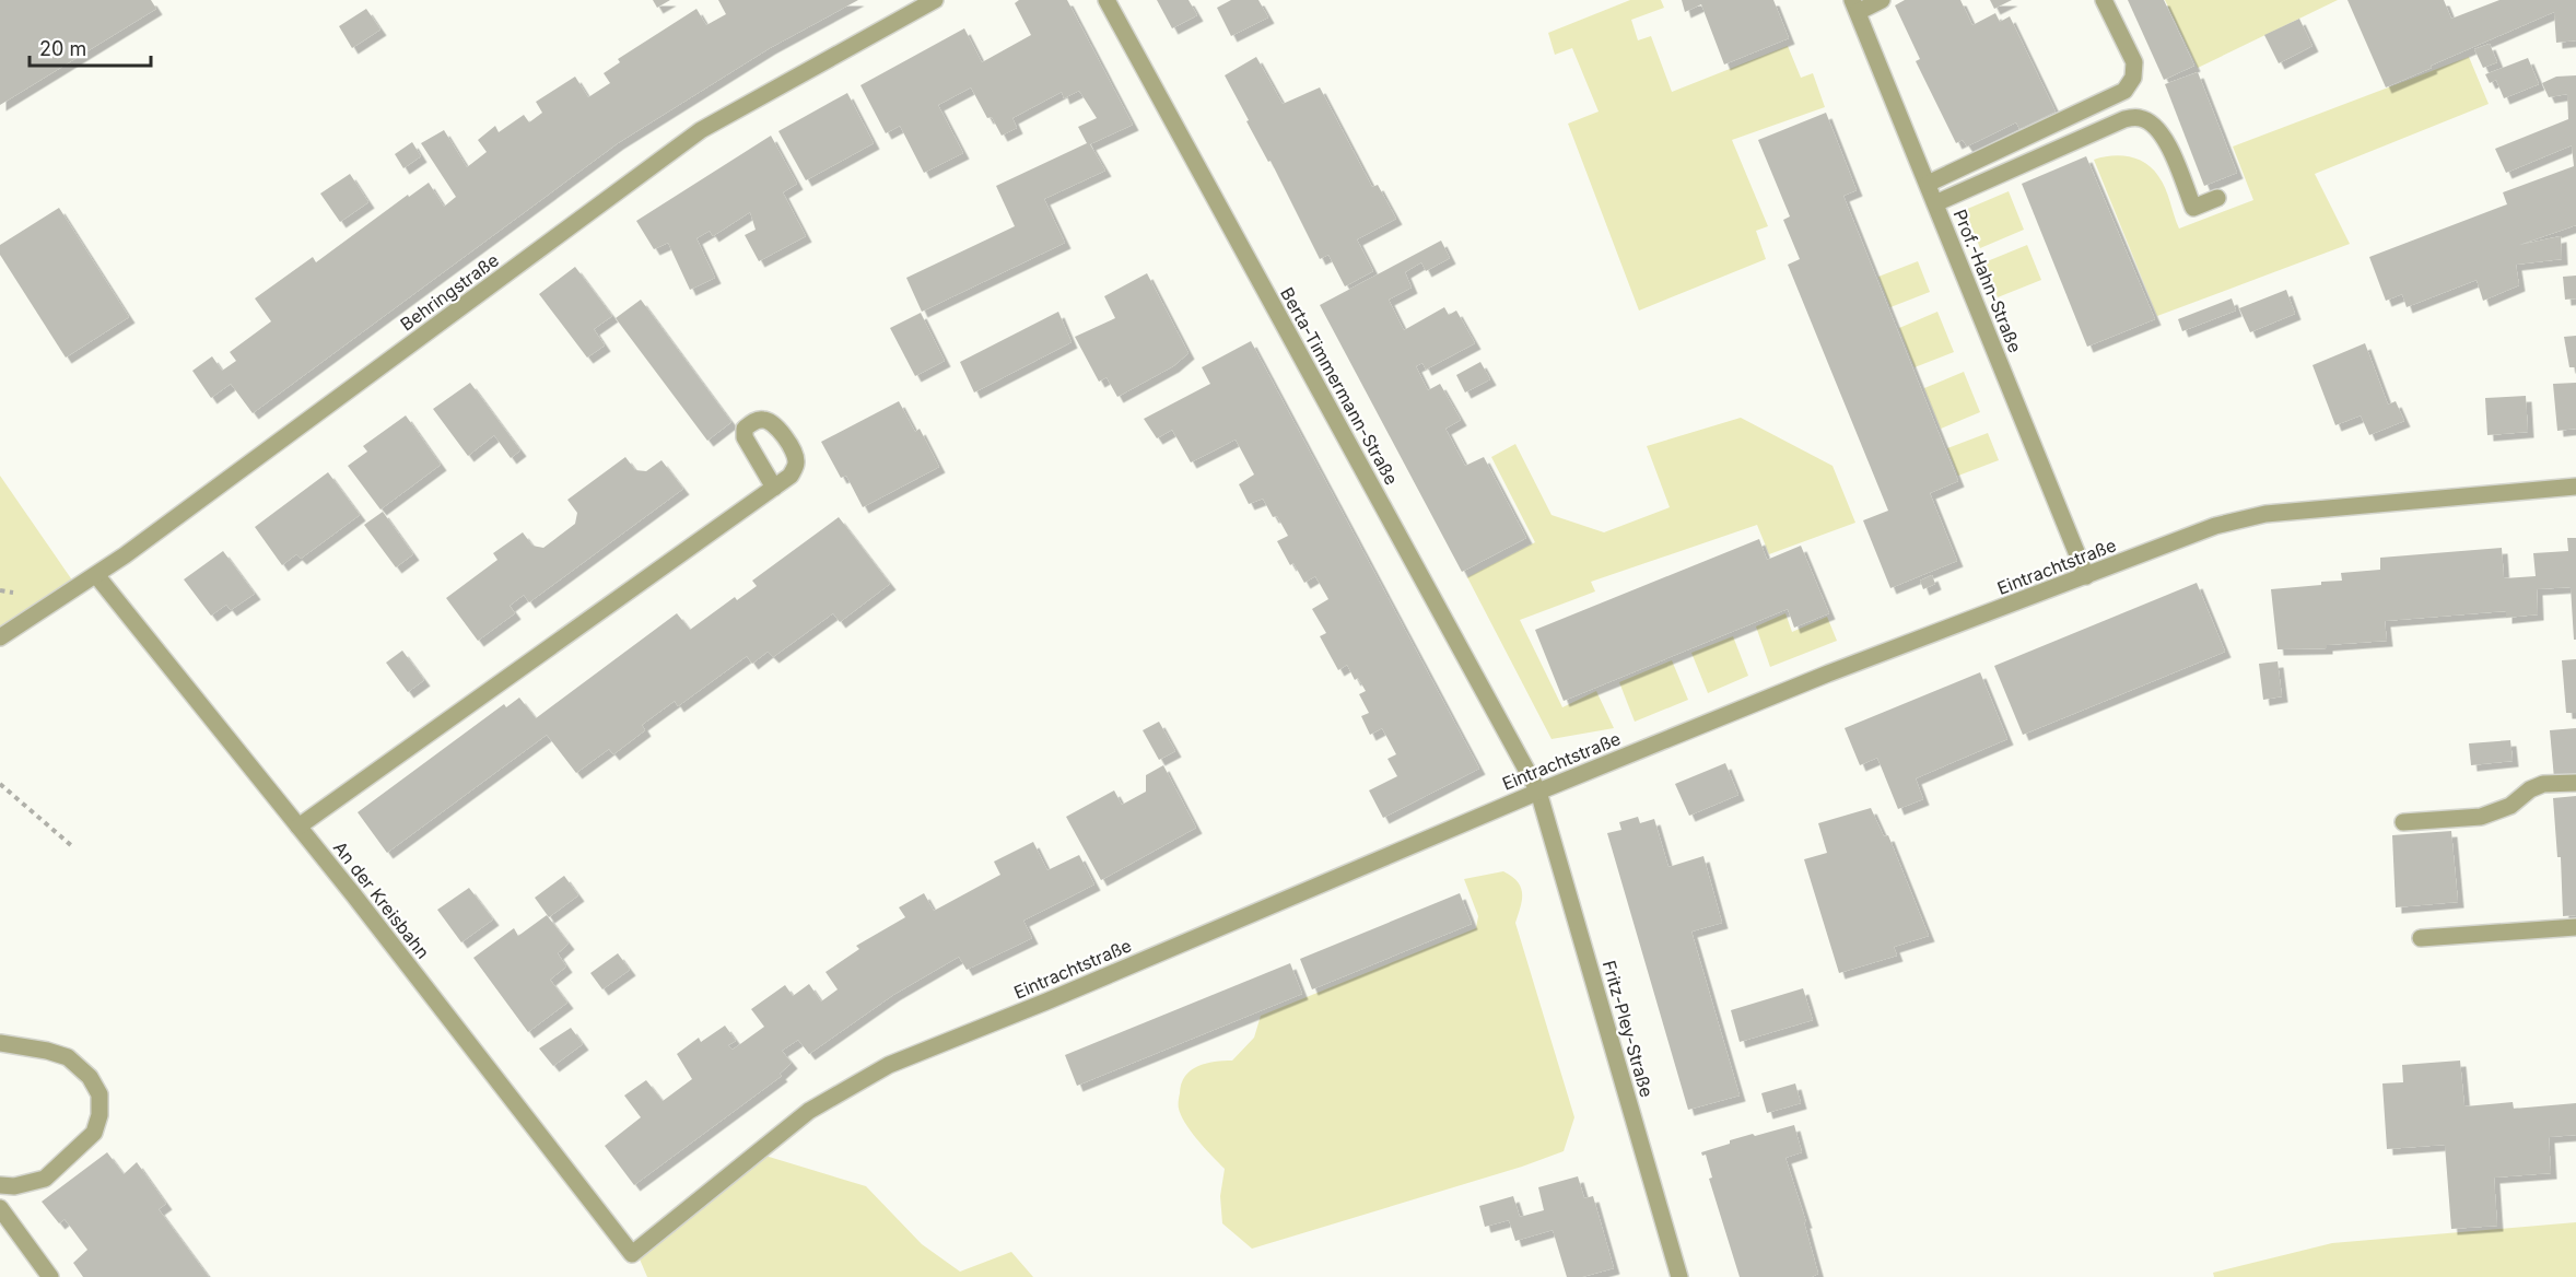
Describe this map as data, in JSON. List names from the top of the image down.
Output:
{
  "streets": {
    "street": [
      "Prof.-Hahn-Straße",
      "Behringstraße",
      "Berta-Timmermann-Straße",
      "Eintrachtstraße",
      "An der Kreisbahn",
      "Fritz-Pley-Straße"
    ]
  },
  "crossings": [
    ["Prof.-Hahn-Straße", "Eintrachtstraße"],
    ["Behringstraße", "An der Kreisbahn"],
    ["Berta-Timmermann-Straße", "Eintrachtstraße"],
    ["Berta-Timmermann-Straße", "Fritz-Pley-Straße"],
    ["Eintrachtstraße", "An der Kreisbahn"],
    ["Eintrachtstraße", "Fritz-Pley-Straße"]
  ],
  "scale_bar": "20 m"
}
